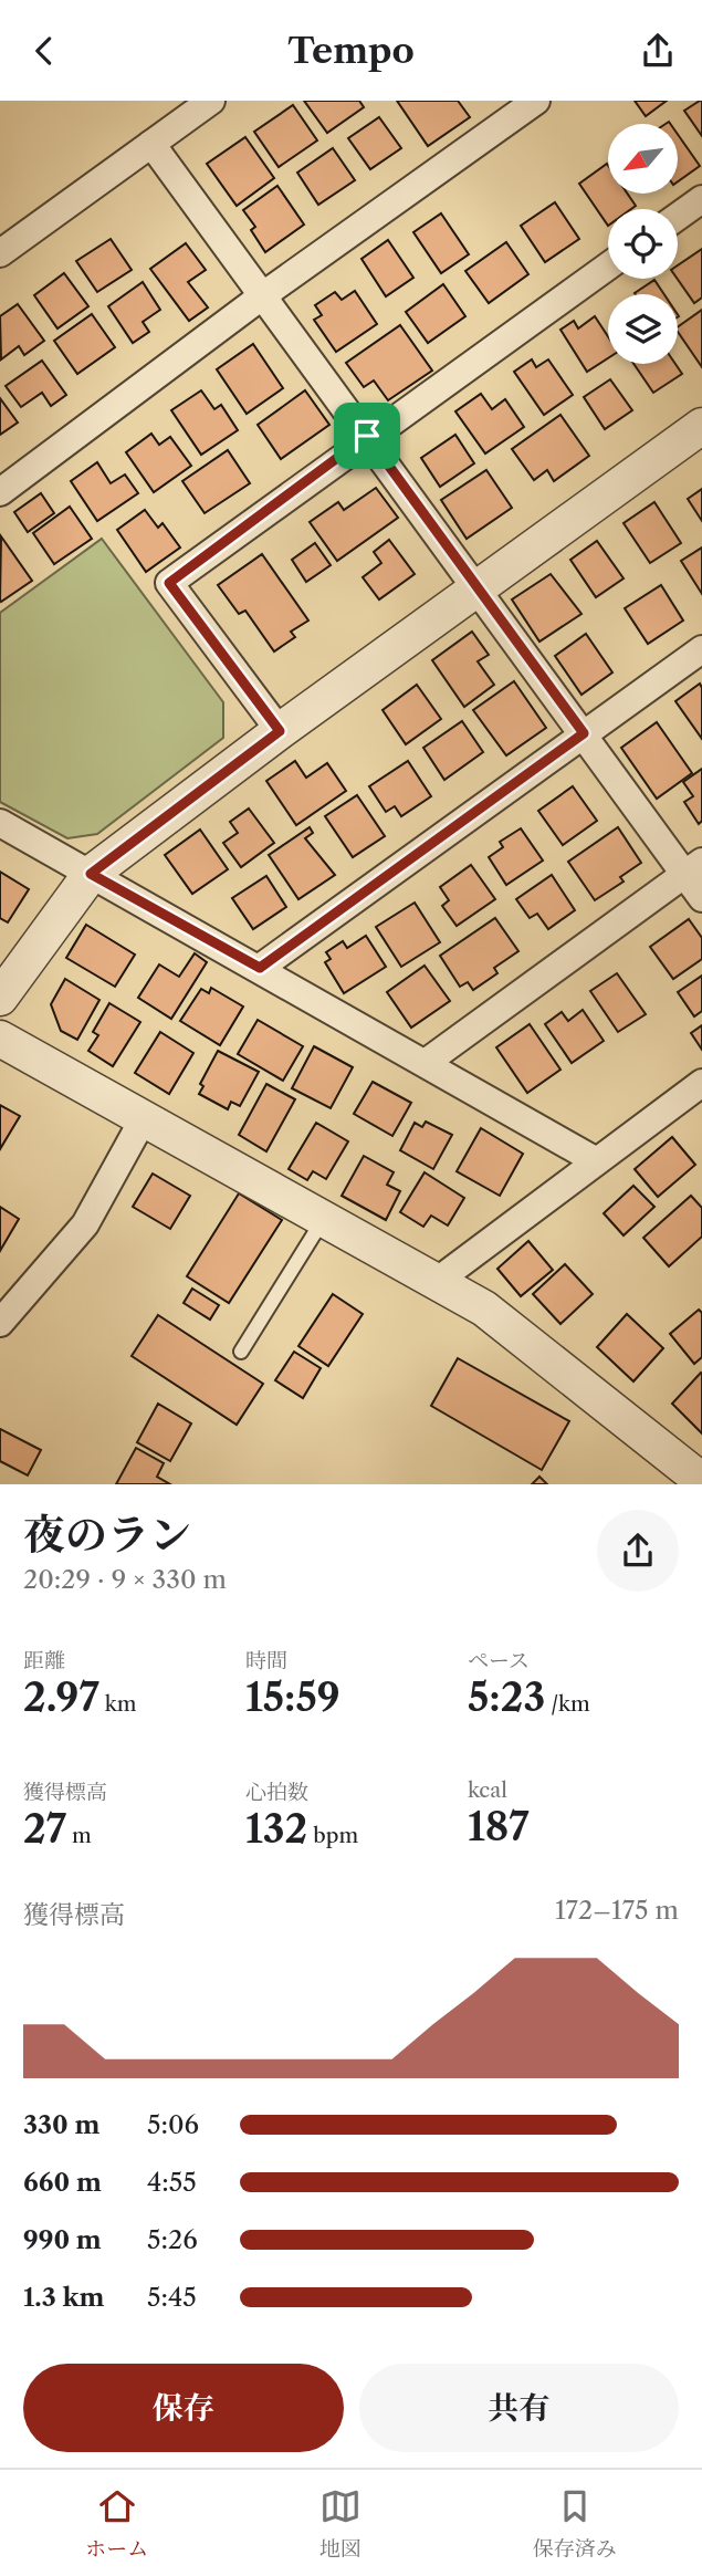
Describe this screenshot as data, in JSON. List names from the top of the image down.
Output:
{
  "north": "bottom left",
  "page": {
    "header": "Tempo",
    "heading": ["夜のラン", "20:29 · 9 × 330 m"],
    "stats": [
      ["距離", "2.97 km"],
      ["時間", "15:59"],
      ["ペース", "5:23 /km"],
      ["獲得標高", "27 m"],
      ["心拍数", "132 bpm"],
      ["kcal", "187"]
    ],
    "chart": ["獲得標高", "172–175 m"],
    "list": [
      {
        "name": "330 m",
        "note": "5:06"
      },
      {
        "name": "660 m",
        "note": "4:55"
      },
      {
        "name": "990 m",
        "note": "5:26"
      },
      {
        "name": "1.3 km",
        "note": "5:45"
      }
    ],
    "buttons": ["保存", "共有"],
    "tabs": ["ホーム", "地図", "保存済み"]
  }
}
